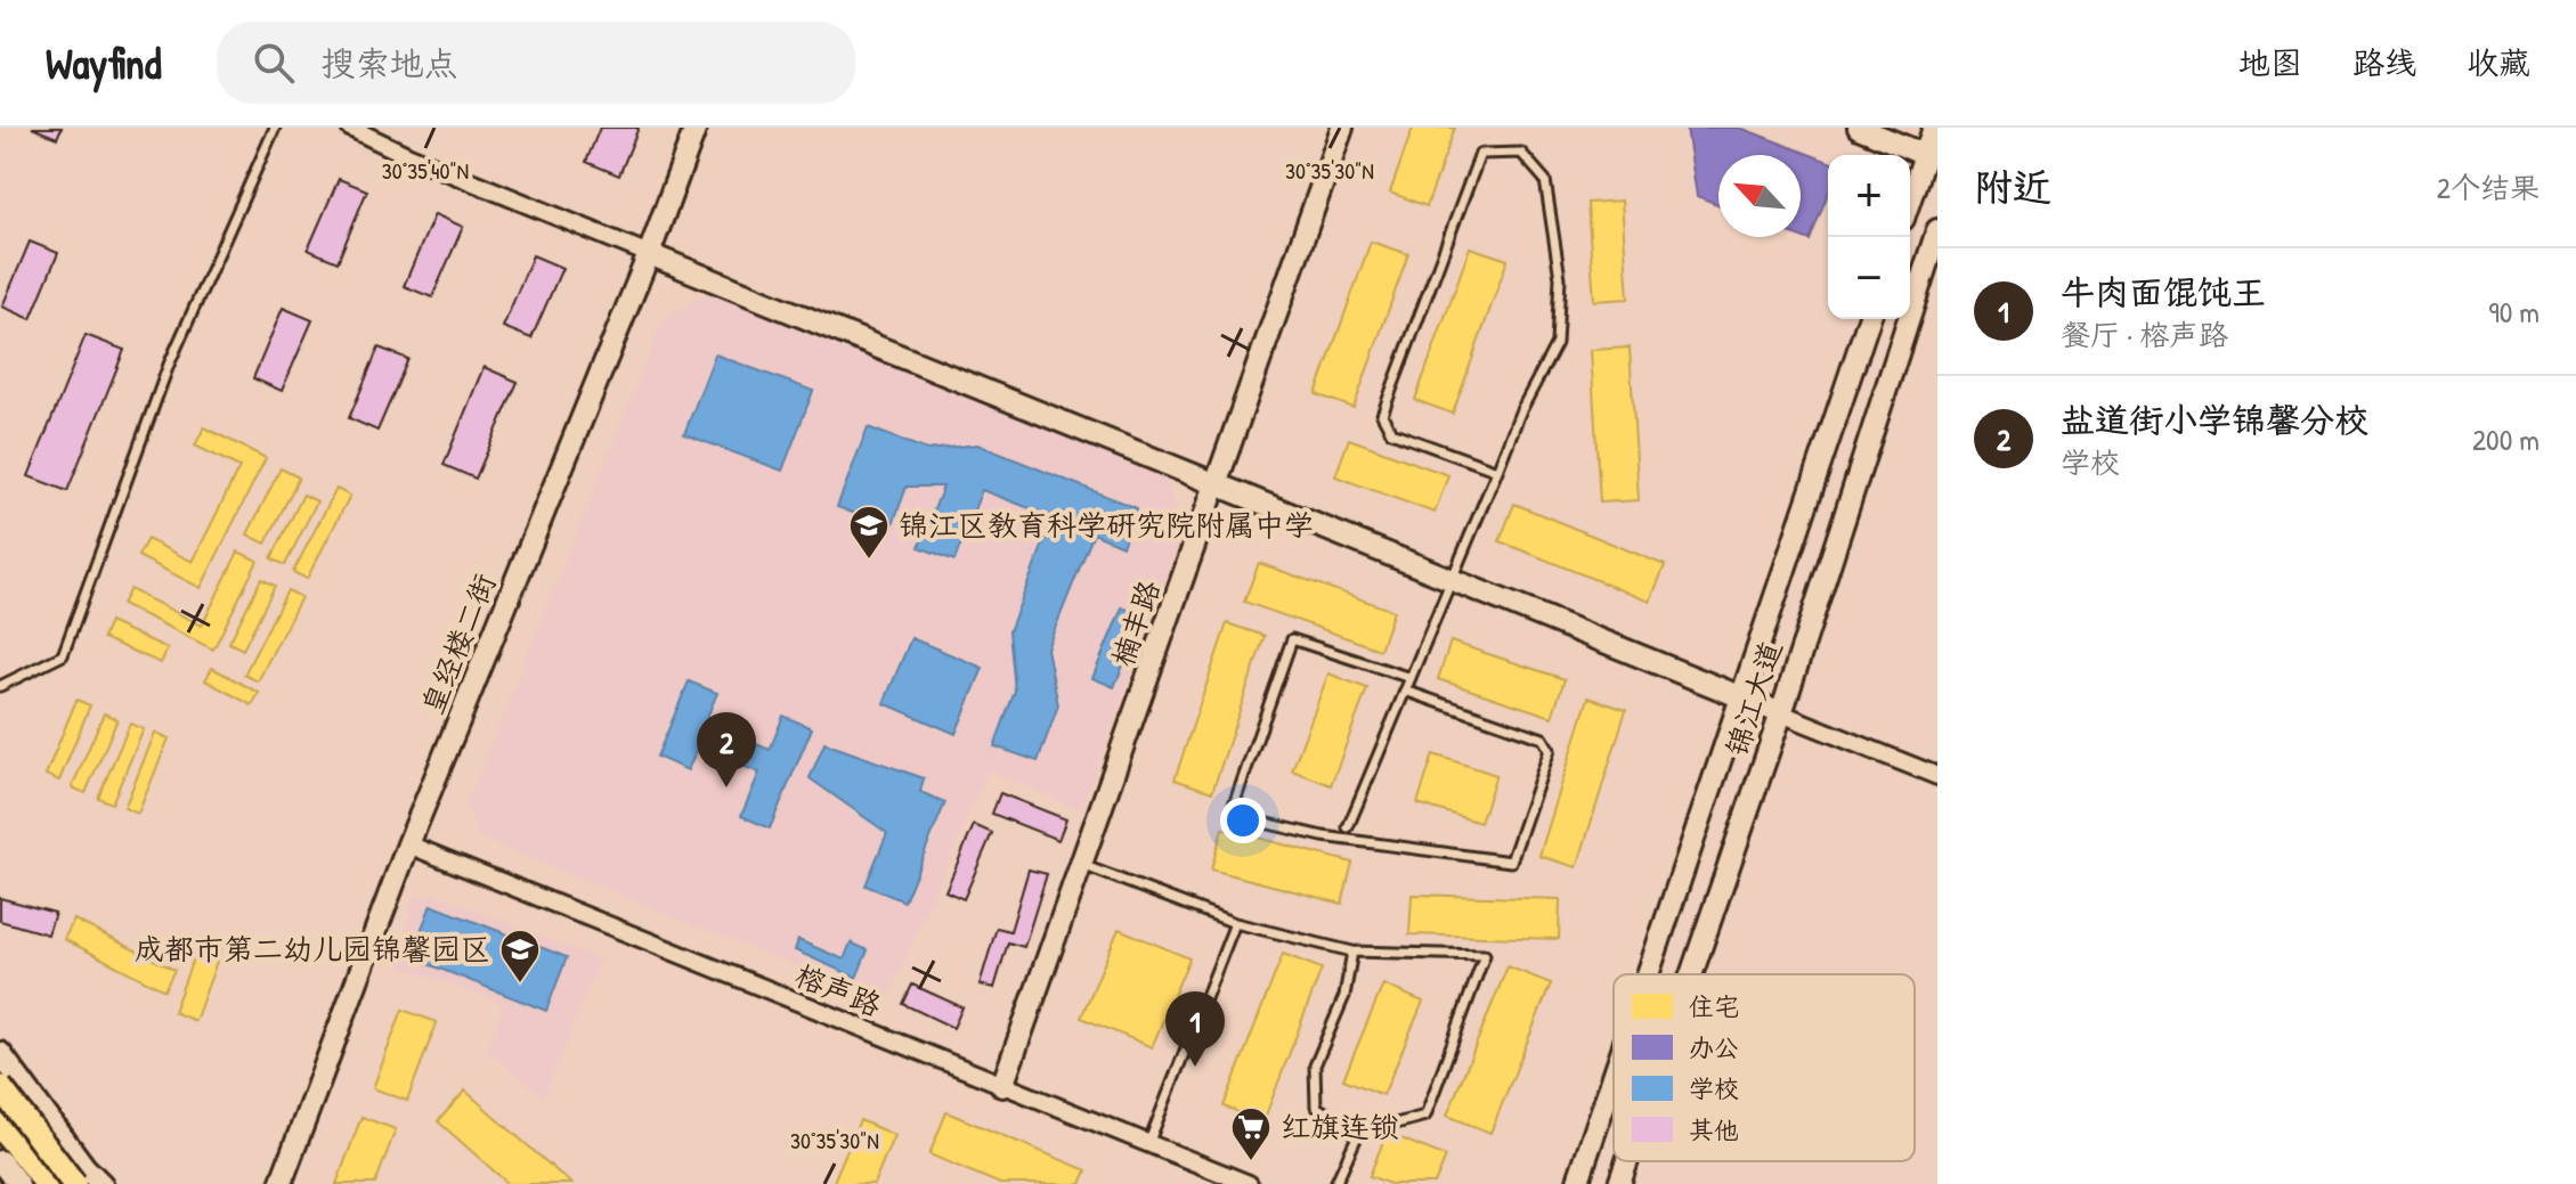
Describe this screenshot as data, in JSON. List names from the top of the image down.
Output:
{
  "streets": {
    "street": [
      "楠丰路",
      "皇经楼二街",
      "锦江大道",
      "榕声路"
    ]
  },
  "crossings": [
    ["楠丰路", "榕声路"],
    ["皇经楼二街", "榕声路"]
  ],
  "places": {
    "school or university": ["锦江区教育科学研究院附属中学", "成都市第二幼儿园锦馨园区"],
    "supermarket": ["红旗连锁"]
  },
  "legend": [
    "住宅",
    "办公",
    "学校",
    "其他"
  ],
  "north": "top left",
  "page": {
    "header": "Wayfind",
    "search": "搜索地点",
    "nav": ["地图", "路线", "收藏"],
    "heading": ["附近", "2个结果"],
    "map_buttons": ["+", "−"],
    "list": [
      {
        "mark": "1",
        "name": "牛肉面馄饨王",
        "note": "餐厅 · 榕声路",
        "value": "90 m"
      },
      {
        "mark": "2",
        "name": "盐道街小学锦馨分校",
        "note": "学校",
        "value": "200 m"
      }
    ],
    "pins": ["2", "1"]
  },
  "coordinates": ["30°35'40\"N", "30°35'30\"N"]
}
